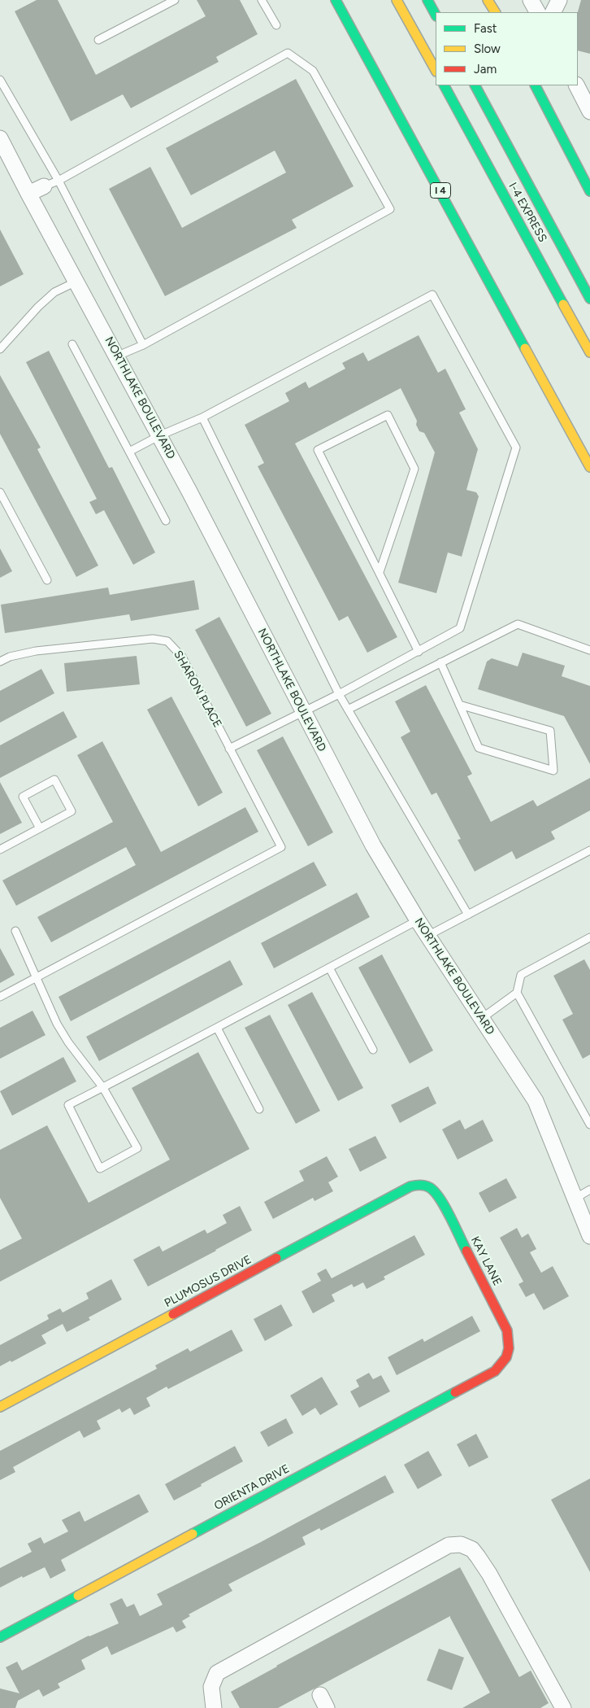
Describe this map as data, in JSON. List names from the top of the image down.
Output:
{
  "streets": {
    "main road": [
      "I 4",
      "I-4 EXPRESS",
      "KAY LANE",
      "PLUMOSUS DRIVE",
      "ORIENTA DRIVE"
    ],
    "street": ["NORTHLAKE BOULEVARD"],
    "lane": ["SHARON PLACE"]
  },
  "crossings": [
    ["KAY LANE", "PLUMOSUS DRIVE"],
    ["KAY LANE", "ORIENTA DRIVE"]
  ],
  "legend": ["Fast", "Slow", "Jam"]
}
